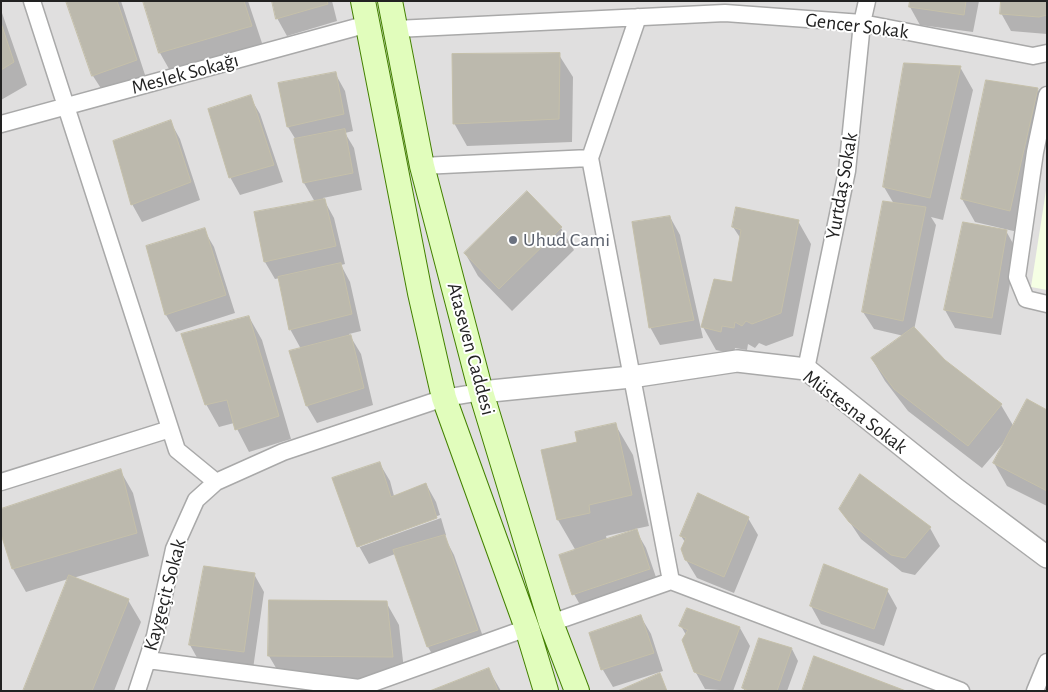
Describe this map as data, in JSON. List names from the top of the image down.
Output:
{
  "streets": {
    "main road": ["Ataseven Caddesi"],
    "street": [
      "Gencer Sokak",
      "Meslek Sokağı",
      "Yurtdaş Sokak",
      "Müstesna Sokak",
      "Kaygeçit Sokak"
    ]
  },
  "crossings": [
    ["Gencer Sokak", "Yurtdaş Sokak"],
    ["Gencer Sokak", "Ataseven Caddesi"],
    ["Meslek Sokağı", "Ataseven Caddesi"],
    ["Yurtdaş Sokak", "Müstesna Sokak"],
    ["Ataseven Caddesi", "Müstesna Sokak"]
  ],
  "places": ["Uhud Cami"]
}
